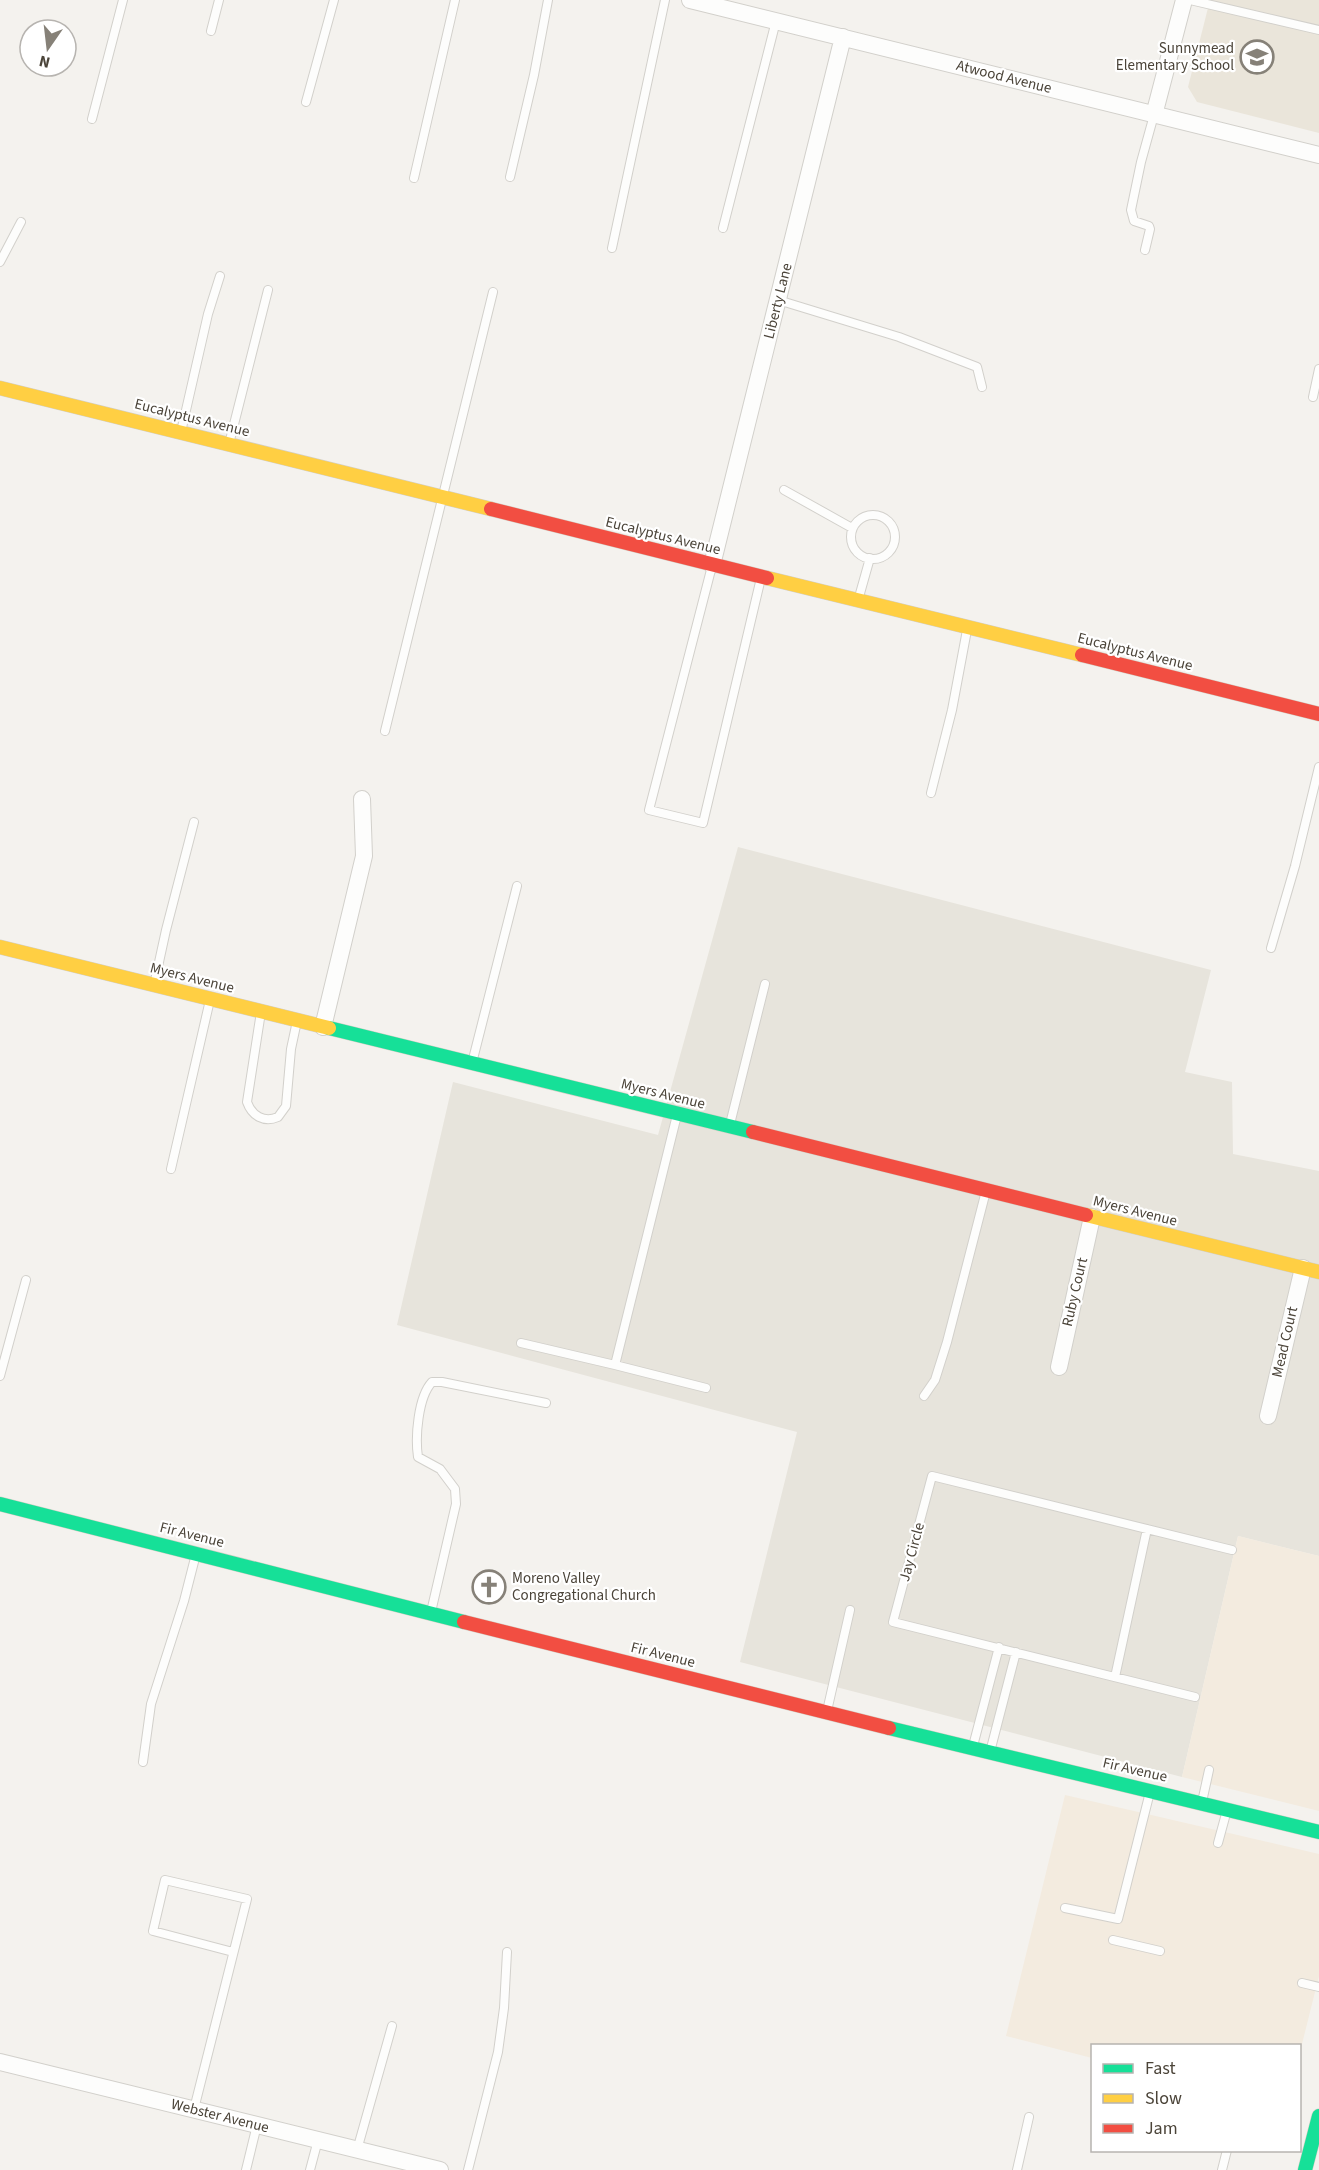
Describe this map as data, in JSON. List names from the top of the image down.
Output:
{
  "streets": {
    "street": [
      "Atwood Avenue",
      "Liberty Lane",
      "Eucalyptus Avenue",
      "Myers Avenue",
      "Ruby Court",
      "Mead Court",
      "Fir Avenue",
      "Webster Avenue"
    ],
    "lane": ["Jay Circle"]
  },
  "crossings": [
    ["Atwood Avenue", "Liberty Lane"],
    ["Liberty Lane", "Eucalyptus Avenue"],
    ["Myers Avenue", "Ruby Court"],
    ["Myers Avenue", "Mead Court"]
  ],
  "places": {
    "school or university": ["Sunnymead Elementary School"],
    "church": ["Moreno Valley Congregational Church"]
  },
  "legend": ["Fast", "Slow", "Jam"],
  "north": "bottom"
}
